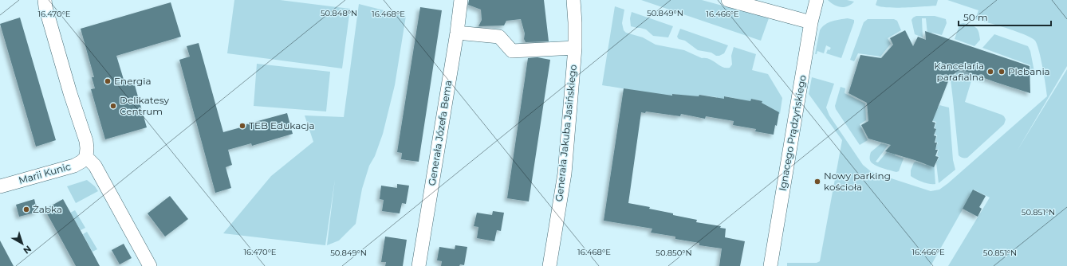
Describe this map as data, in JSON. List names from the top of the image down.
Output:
{
  "streets": {
    "street": [
      "Generała Józefa Bema",
      "Generała Jakuba Jasińskiego",
      "Ignacego Prądzyńskiego",
      "Marii Kunic"
    ]
  },
  "places": [
    "Kancelaria parafialna",
    "Plebania",
    "Energia",
    "Delikatesy Centrum",
    "TEB Edukacja",
    "Nowy parking kościoła",
    "Żabka"
  ],
  "scale_bar": "50 m",
  "north": "bottom right",
  "coordinates": [
    "50.848°N",
    "50.849°N",
    "16.470°E",
    "16.466°E",
    "16.468°E",
    "50.851°N",
    "50.850°N"
  ]
}
